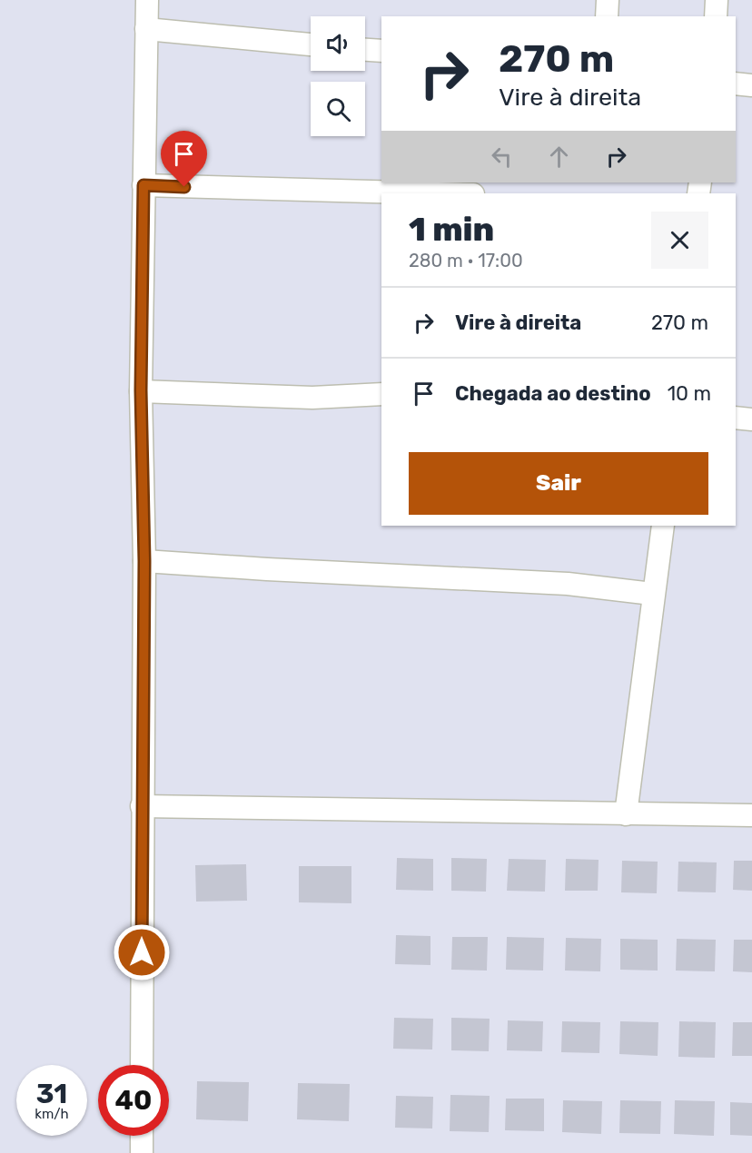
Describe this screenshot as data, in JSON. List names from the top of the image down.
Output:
{
  "page": {
    "turn": ["270 m", "Vire à direita"],
    "heading": ["1 min", "280 m · 17:00"],
    "list": [
      {
        "name": "Vire à direita",
        "value": "270 m"
      },
      {
        "name": "Chegada ao destino",
        "value": "10 m"
      }
    ],
    "buttons": "Sair",
    "speed": "31 km/h",
    "limit": "40"
  }
}
